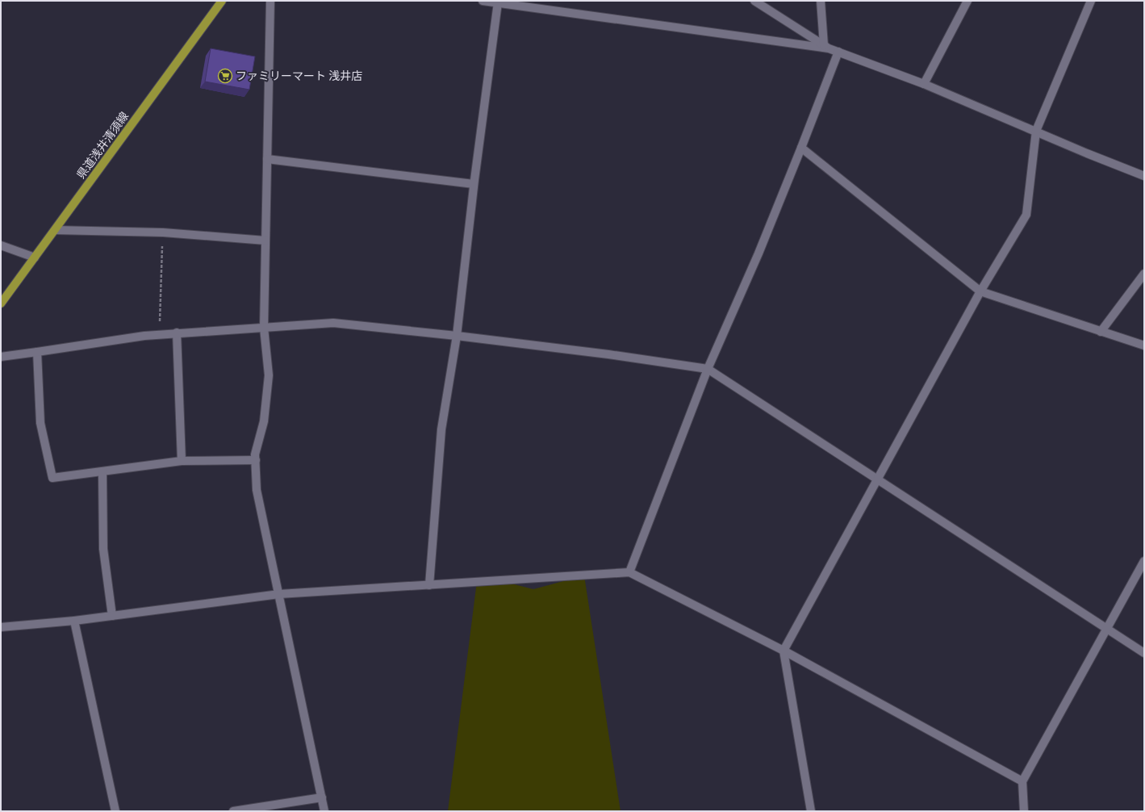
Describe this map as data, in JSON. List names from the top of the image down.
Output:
{
  "streets": {
    "main road": ["県道浅井清須線"]
  },
  "places": {
    "supermarket": ["ファミリーマート 浅井店"]
  }
}
